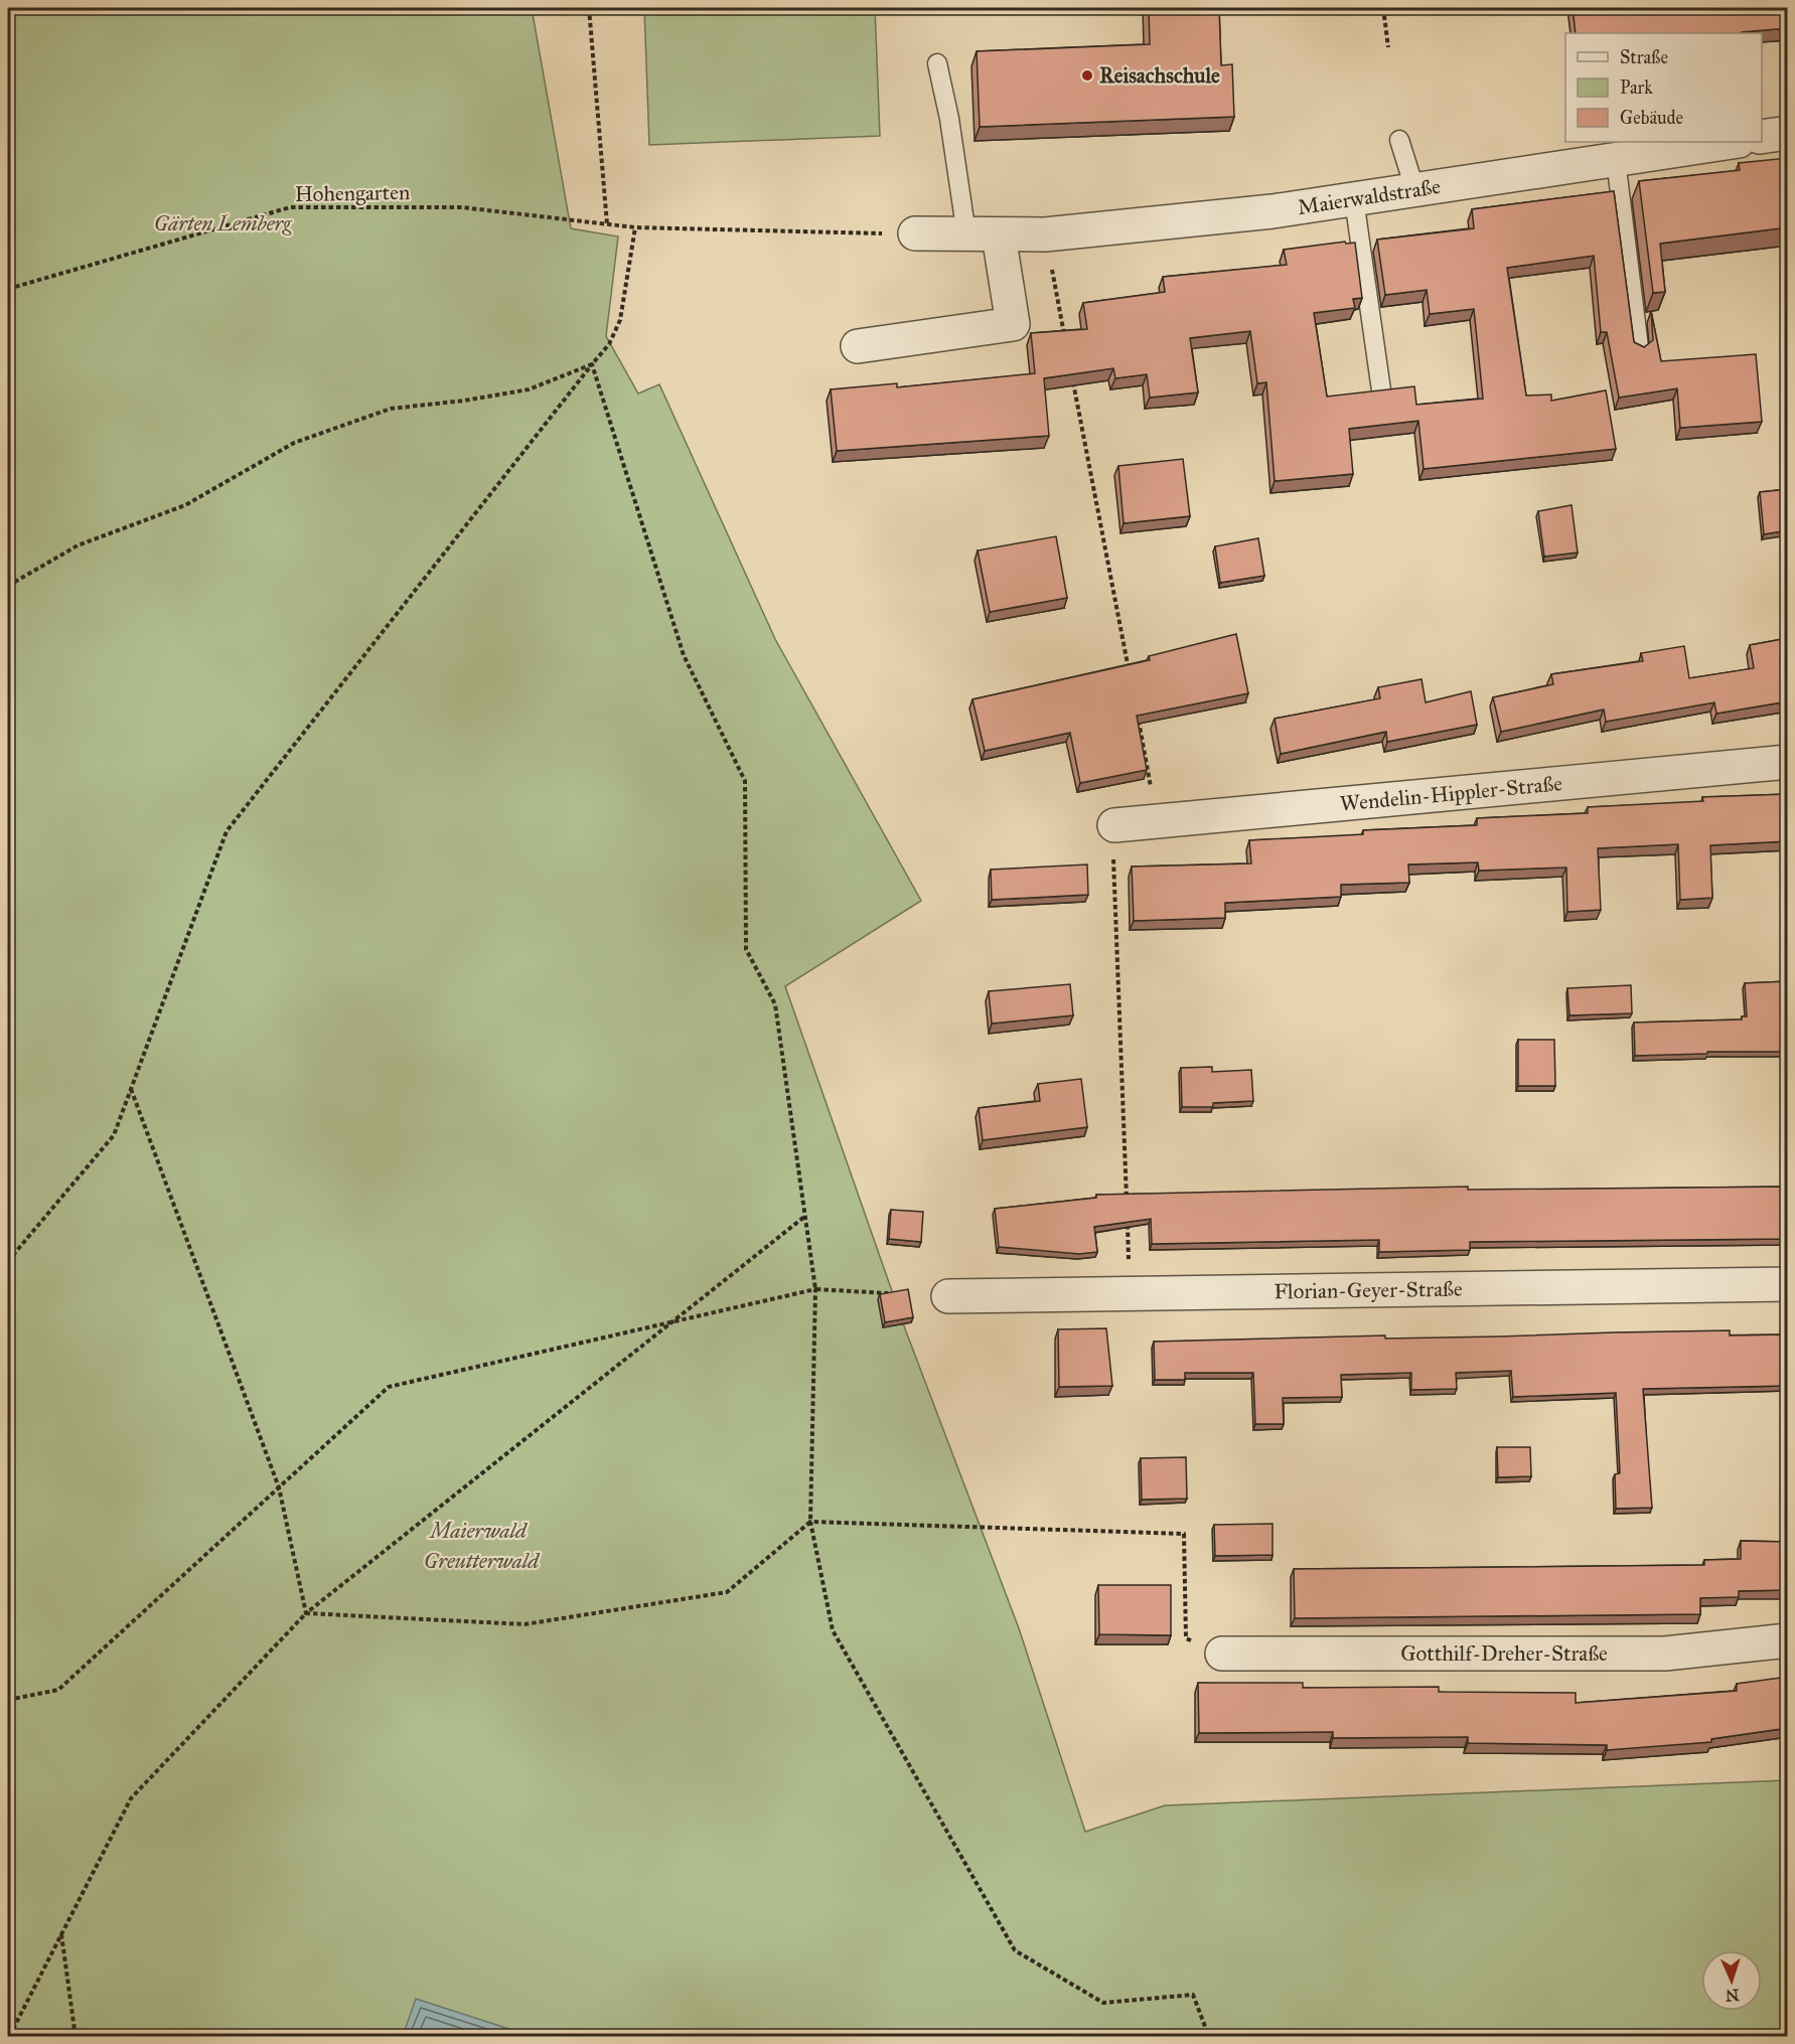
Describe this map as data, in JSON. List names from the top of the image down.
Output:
{
  "streets": {
    "street": [
      "Maierwaldstraße",
      "Wendelin-Hippler-Straße",
      "Florian-Geyer-Straße",
      "Gotthilf-Dreher-Straße"
    ],
    "path": ["Hohengarten"]
  },
  "crossings": [
    ["Hohengarten", "Maierwaldstraße"]
  ],
  "parks": ["Gärten Lemberg", "Maierwald", "Greutterwald"],
  "places": ["Reisachschule"],
  "legend": ["Straße", "Park", "Gebäude"],
  "north": "bottom"
}
